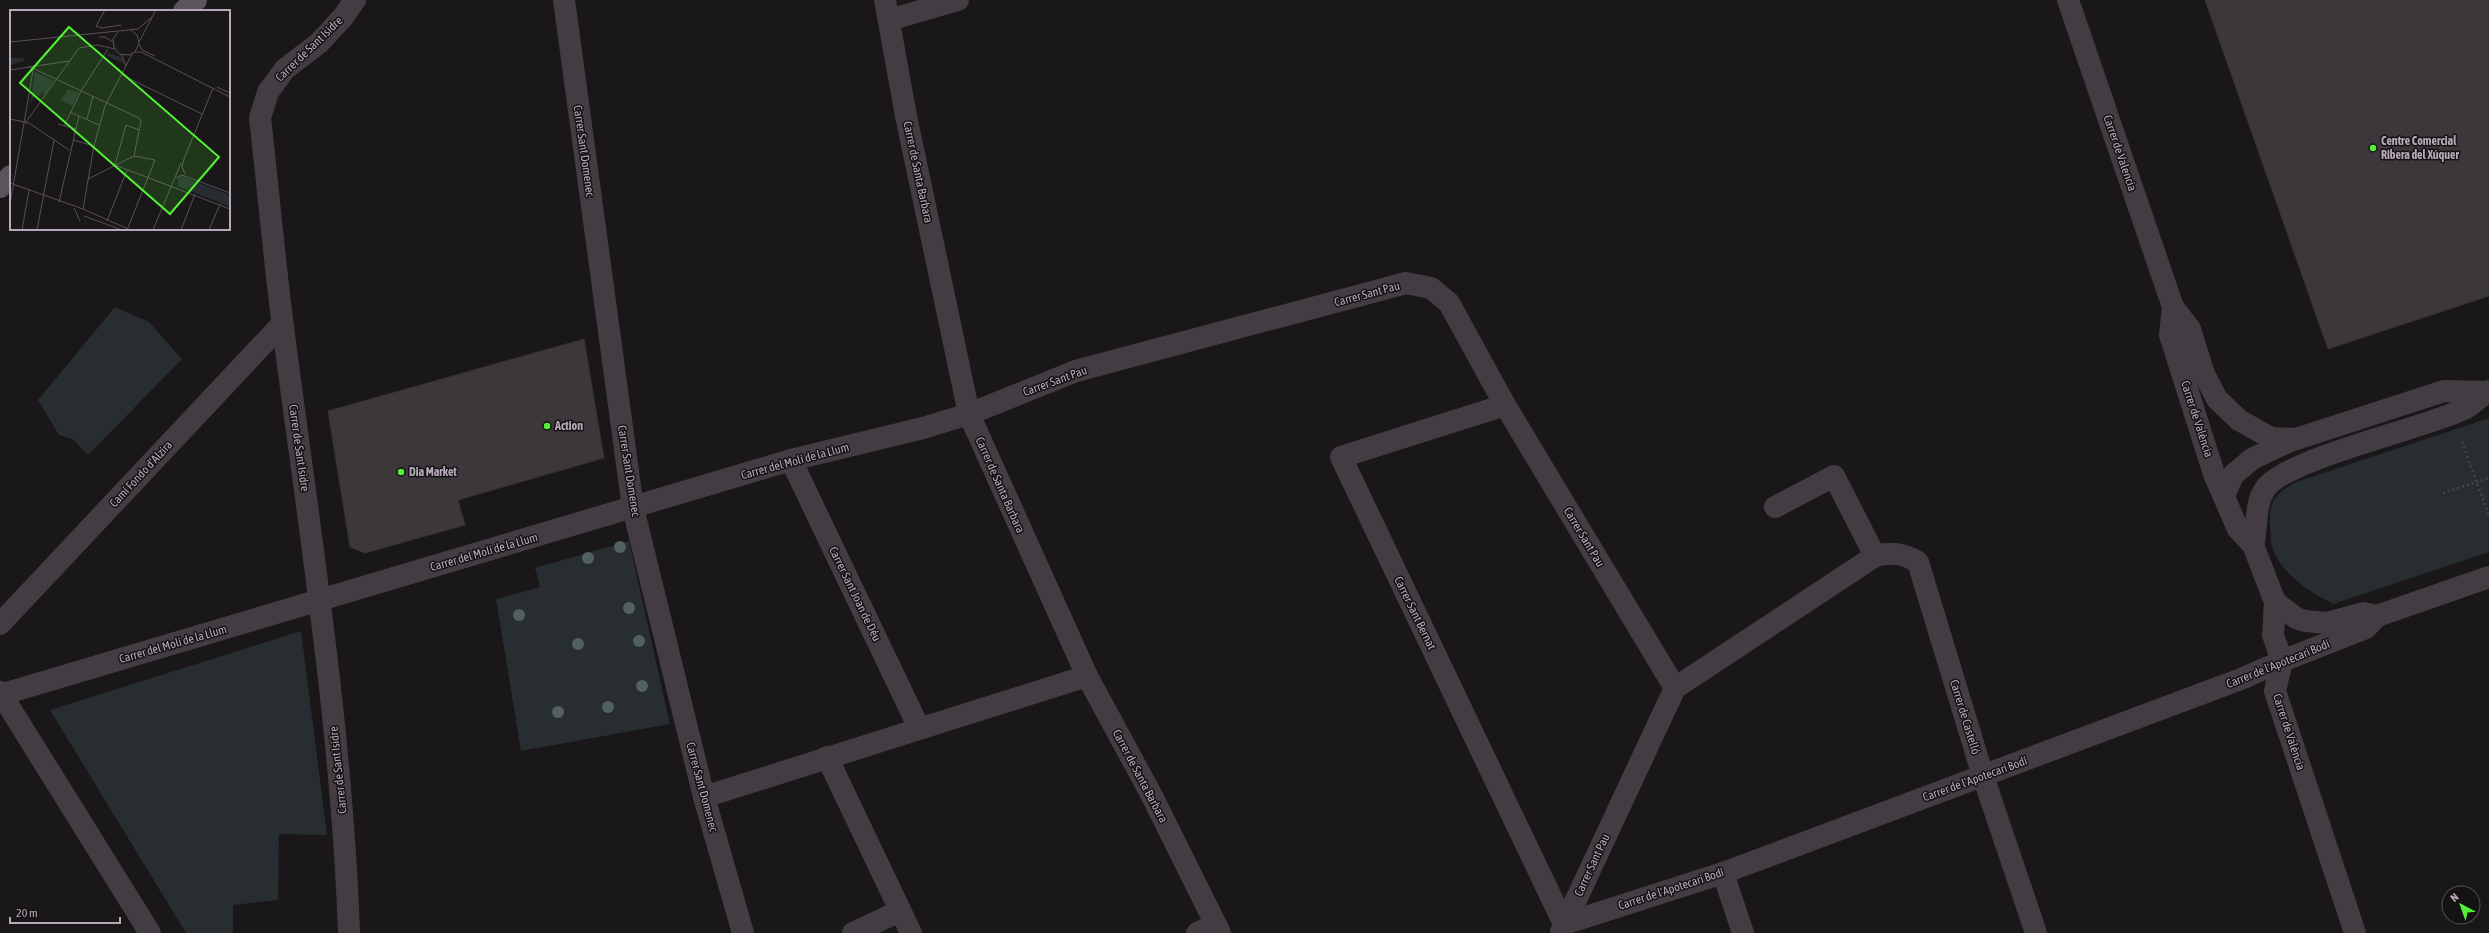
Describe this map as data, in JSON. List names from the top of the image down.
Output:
{
  "streets": {
    "street": [
      "Carrer de Sant Isidre",
      "Carrer Sant Domenec",
      "Carrer de Valencia",
      "Carrer de Santa Barbara",
      "Carrer Sant Pau",
      "Carrer de València",
      "Carrer del Molí de la Llum",
      "Camí Fondo d'Alzira",
      "Carrer Sant Joan de Déu",
      "Carrer Sant Bernat",
      "Carrer de l'Apotecari Bodí",
      "Carrer de Castelló"
    ]
  },
  "crossings": [
    ["Carrer de Sant Isidre", "Carrer del Molí de la Llum"],
    ["Carrer de Sant Isidre", "Camí Fondo d'Alzira"],
    ["Carrer Sant Domenec", "Carrer del Molí de la Llum"],
    ["Carrer de Valencia", "Carrer de València"],
    ["Carrer de Santa Barbara", "Carrer Sant Pau"],
    ["Carrer de Santa Barbara", "Carrer del Molí de la Llum"],
    ["Carrer Sant Pau", "Carrer del Molí de la Llum"],
    ["Carrer Sant Pau", "Carrer Sant Bernat"],
    ["Carrer Sant Pau", "Carrer de l'Apotecari Bodí"],
    ["Carrer de València", "Carrer de l'Apotecari Bodí"],
    ["Carrer del Molí de la Llum", "Carrer Sant Joan de Déu"],
    ["Carrer Sant Bernat", "Carrer de l'Apotecari Bodí"],
    ["Carrer de l'Apotecari Bodí", "Carrer de Castelló"]
  ],
  "places": ["Centre Comercial Ribera del Xúquer", "Action", "Dia Market"],
  "scale_bar": "20 m",
  "north": "top left"
}
